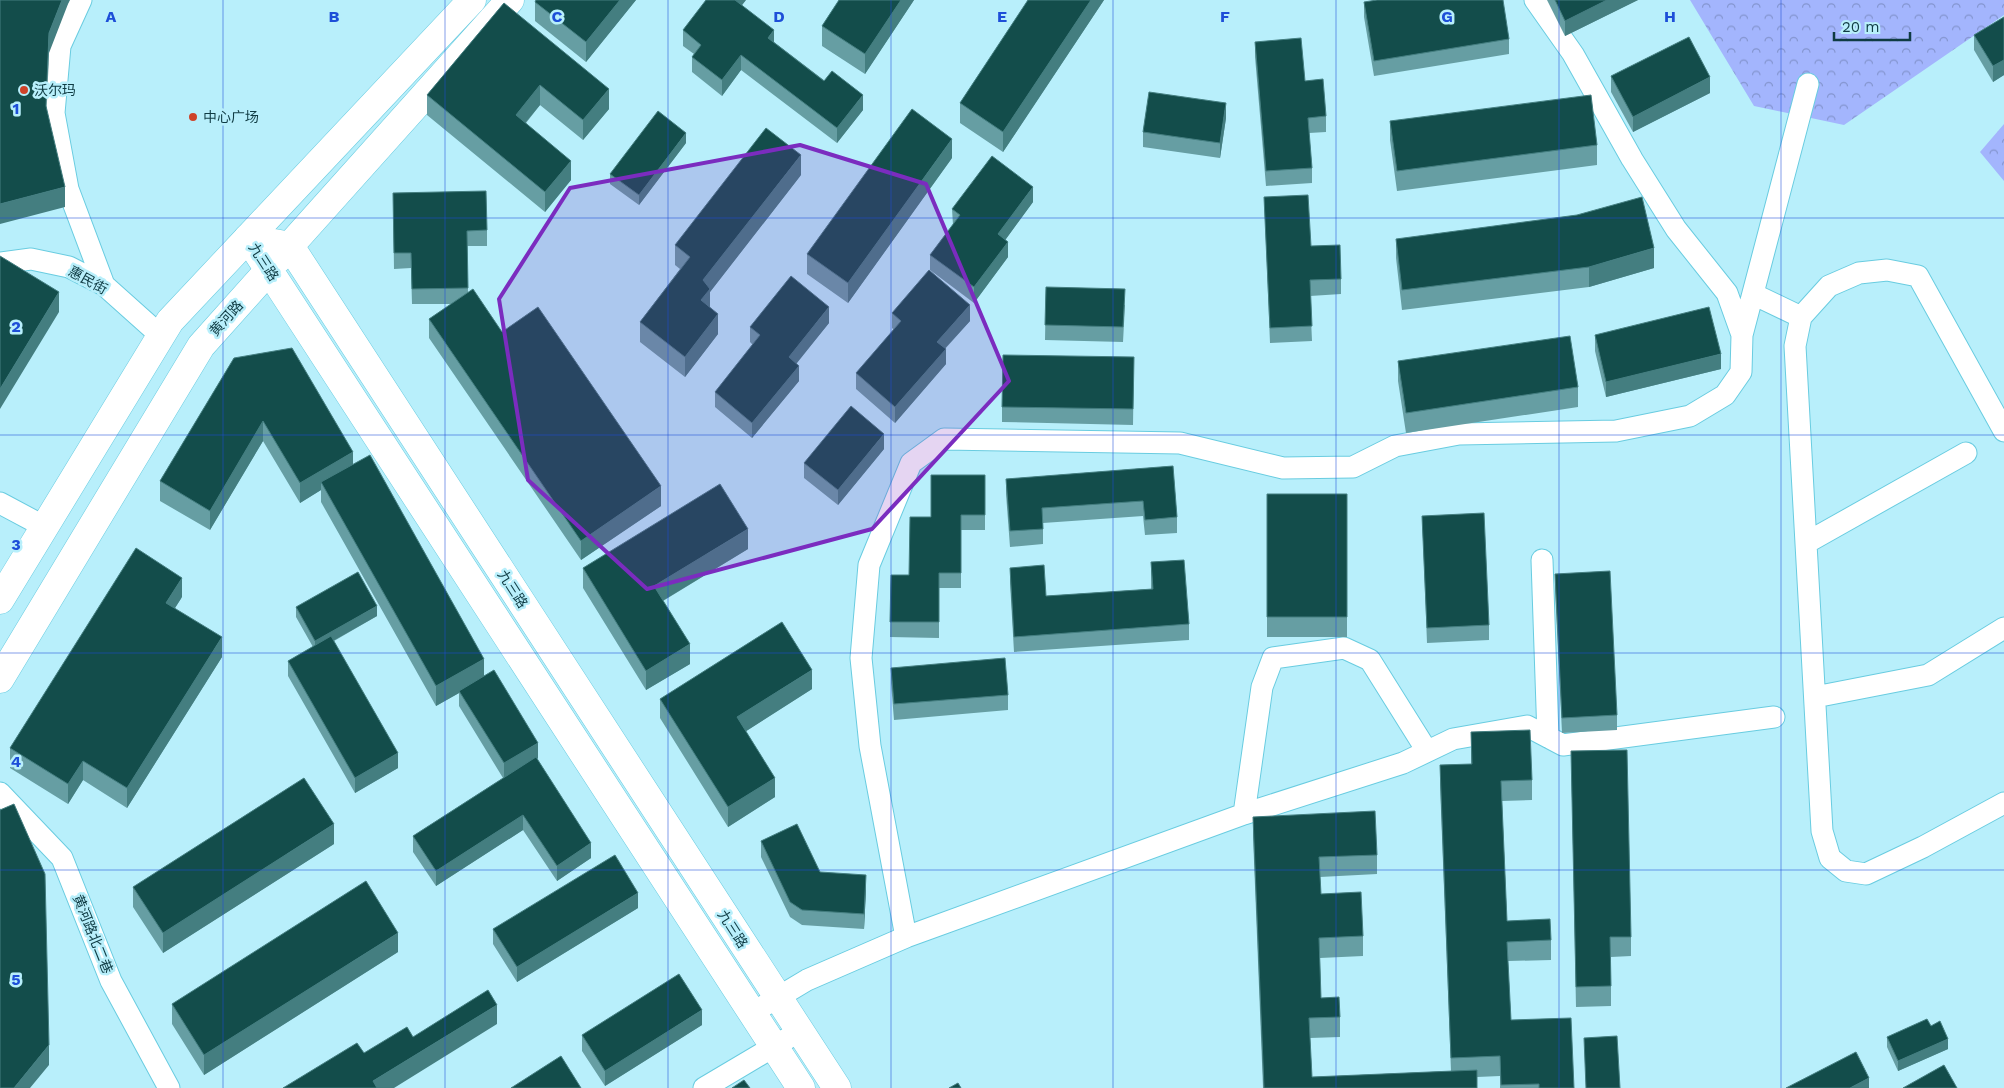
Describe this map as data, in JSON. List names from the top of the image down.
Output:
{
  "streets": {
    "main road": ["九三路", "黄河路"],
    "street": ["惠民街", "黄河路北二巷"]
  },
  "crossings": [
    ["九三路", "黄河路"]
  ],
  "places": ["沃尔玛", "中心广场"],
  "scale_bar": "20 m",
  "grid": {
    "columns": [
      "A",
      "B",
      "C",
      "D",
      "E",
      "F",
      "G",
      "H"
    ],
    "rows": [
      "1",
      "2",
      "3",
      "4",
      "5"
    ]
  }
}
